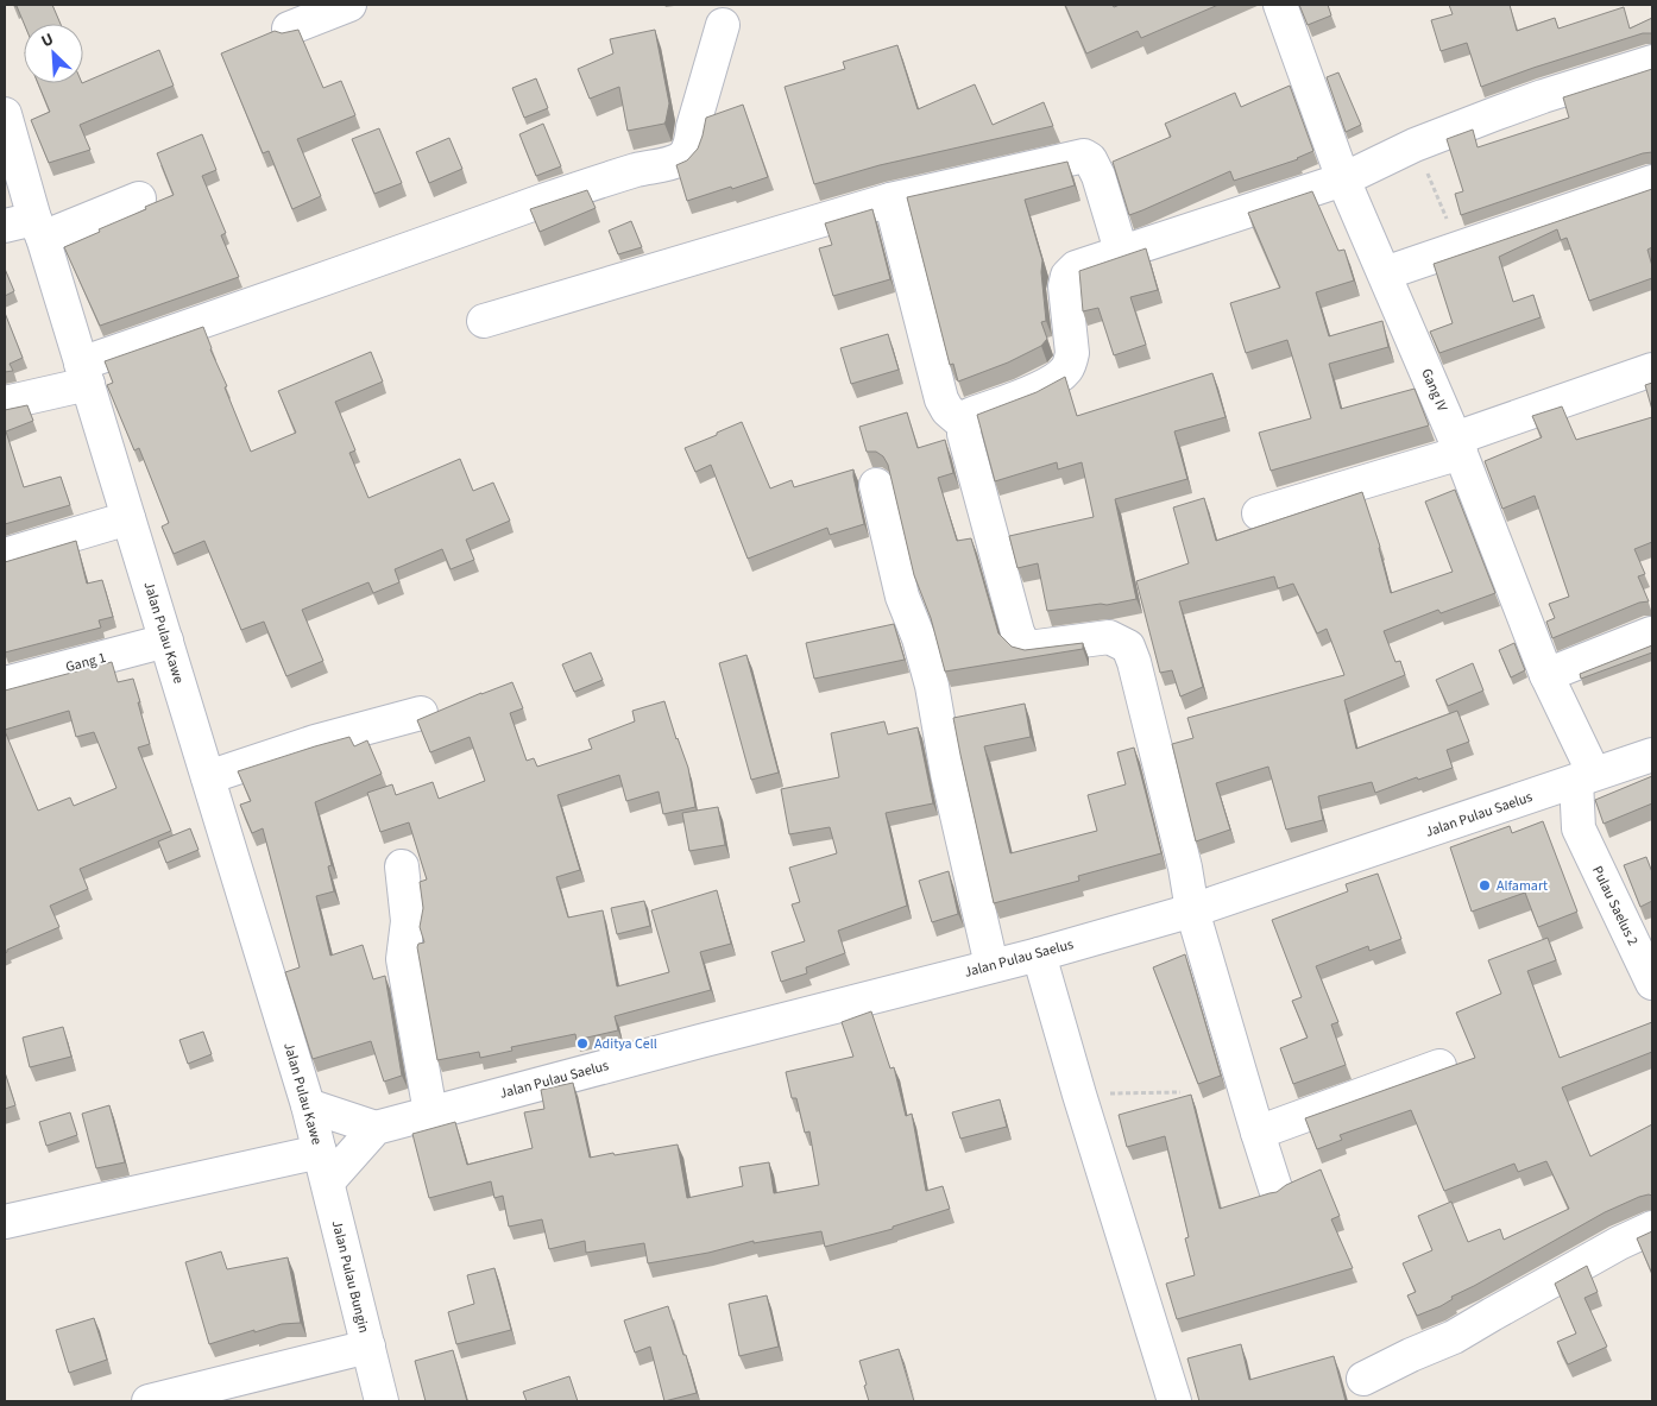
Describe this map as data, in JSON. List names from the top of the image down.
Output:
{
  "streets": {
    "street": [
      "Gang IV",
      "Jalan Pulau Kawe",
      "Gang 1",
      "Jalan Pulau Saelus",
      "Pulau Saelus 2",
      "Jalan Pulau Bungin"
    ]
  },
  "crossings": [
    ["Gang IV", "Jalan Pulau Saelus"],
    ["Gang IV", "Pulau Saelus 2"],
    ["Jalan Pulau Kawe", "Gang 1"],
    ["Jalan Pulau Kawe", "Jalan Pulau Bungin"],
    ["Jalan Pulau Saelus", "Pulau Saelus 2"]
  ],
  "places": ["Alfamart", "Aditya Cell"],
  "north": "top left"
}
